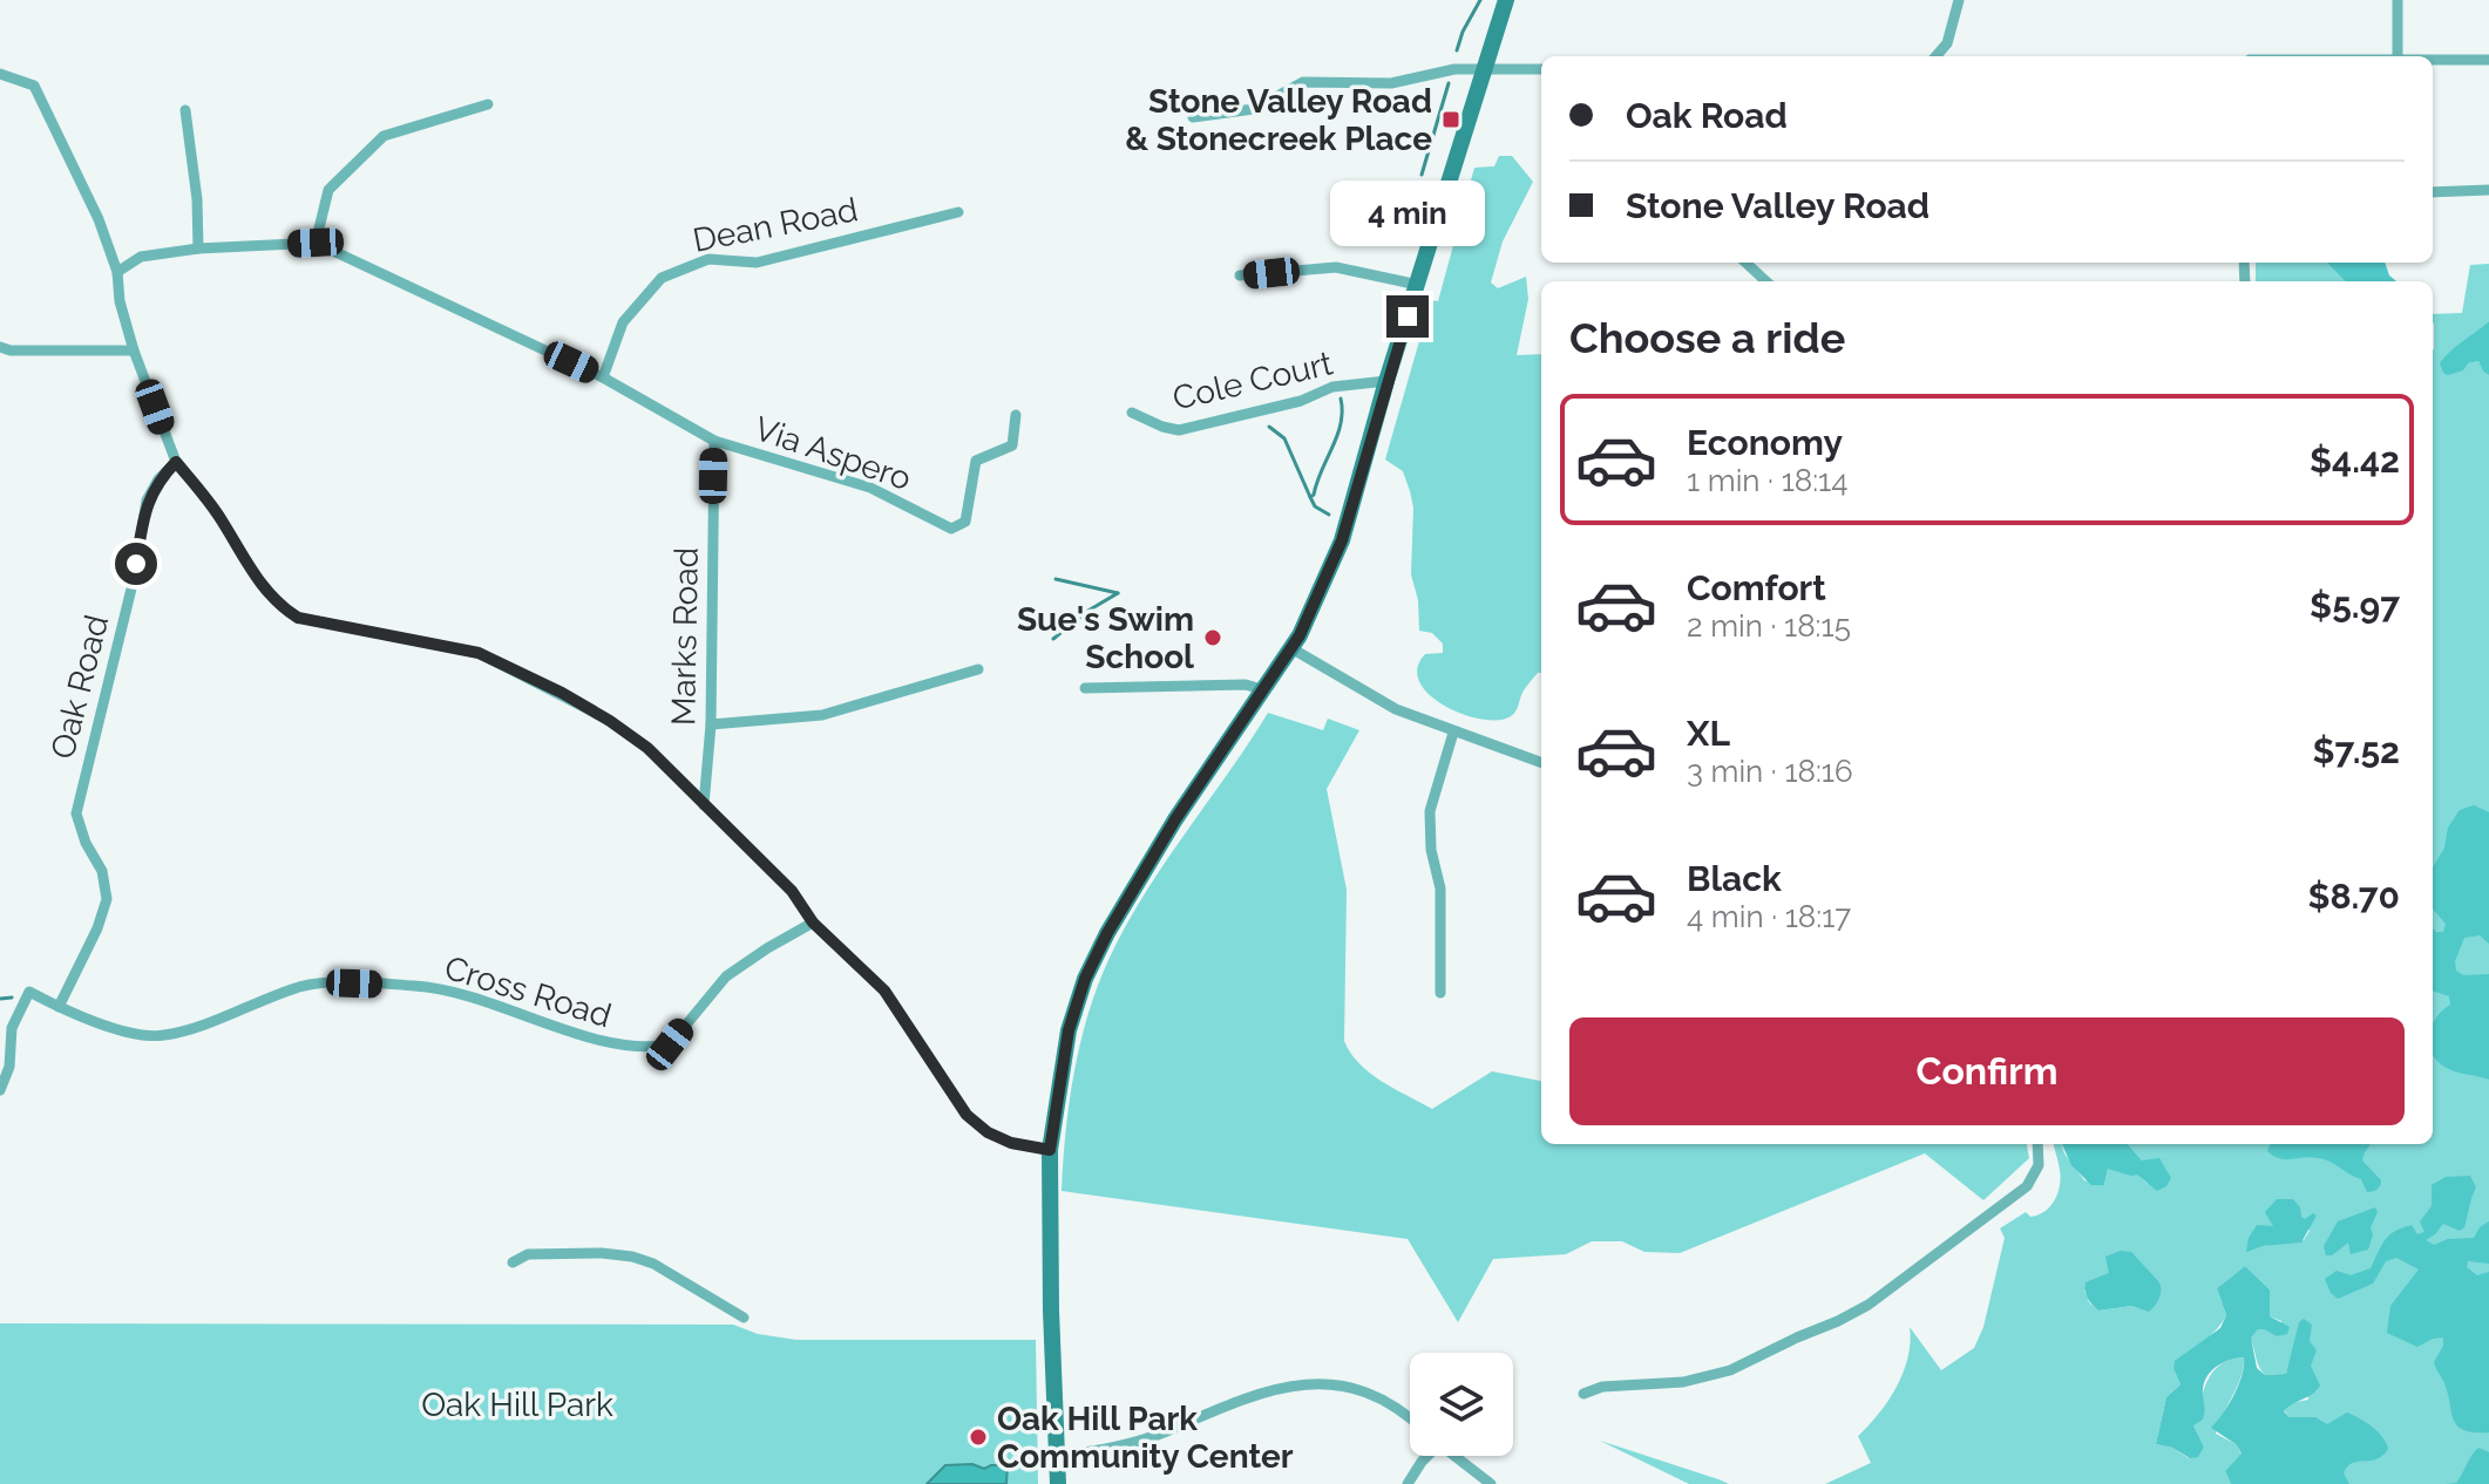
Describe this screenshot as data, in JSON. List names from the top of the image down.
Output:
{
  "streets": {
    "street": [
      "Dean Road",
      "Cole Court",
      "Via Aspero",
      "Marks Road",
      "Oak Road",
      "Cross Road"
    ]
  },
  "crossings": [
    ["Via Aspero", "Marks Road"],
    ["Oak Road", "Cross Road"]
  ],
  "parks": ["Oak Hill Park"],
  "places": {
    "transit": ["Stone Valley Road & Stonecreek Place"],
    "other": ["Sue's Swim School", "Oak Hill Park Community Center"]
  },
  "page": {
    "banner": ["Oak Road", "Stone Valley Road"],
    "bubble": "4 min",
    "heading": "Choose a ride",
    "list": [
      {
        "name": "Economy",
        "note": "1 min · 18:14",
        "value": "$4.42"
      },
      {
        "name": "Comfort",
        "note": "2 min · 18:15",
        "value": "$5.97"
      },
      {
        "name": "XL",
        "note": "3 min · 18:16",
        "value": "$7.52"
      },
      {
        "name": "Black",
        "note": "4 min · 18:17",
        "value": "$8.70"
      }
    ],
    "buttons": "Confirm"
  }
}
